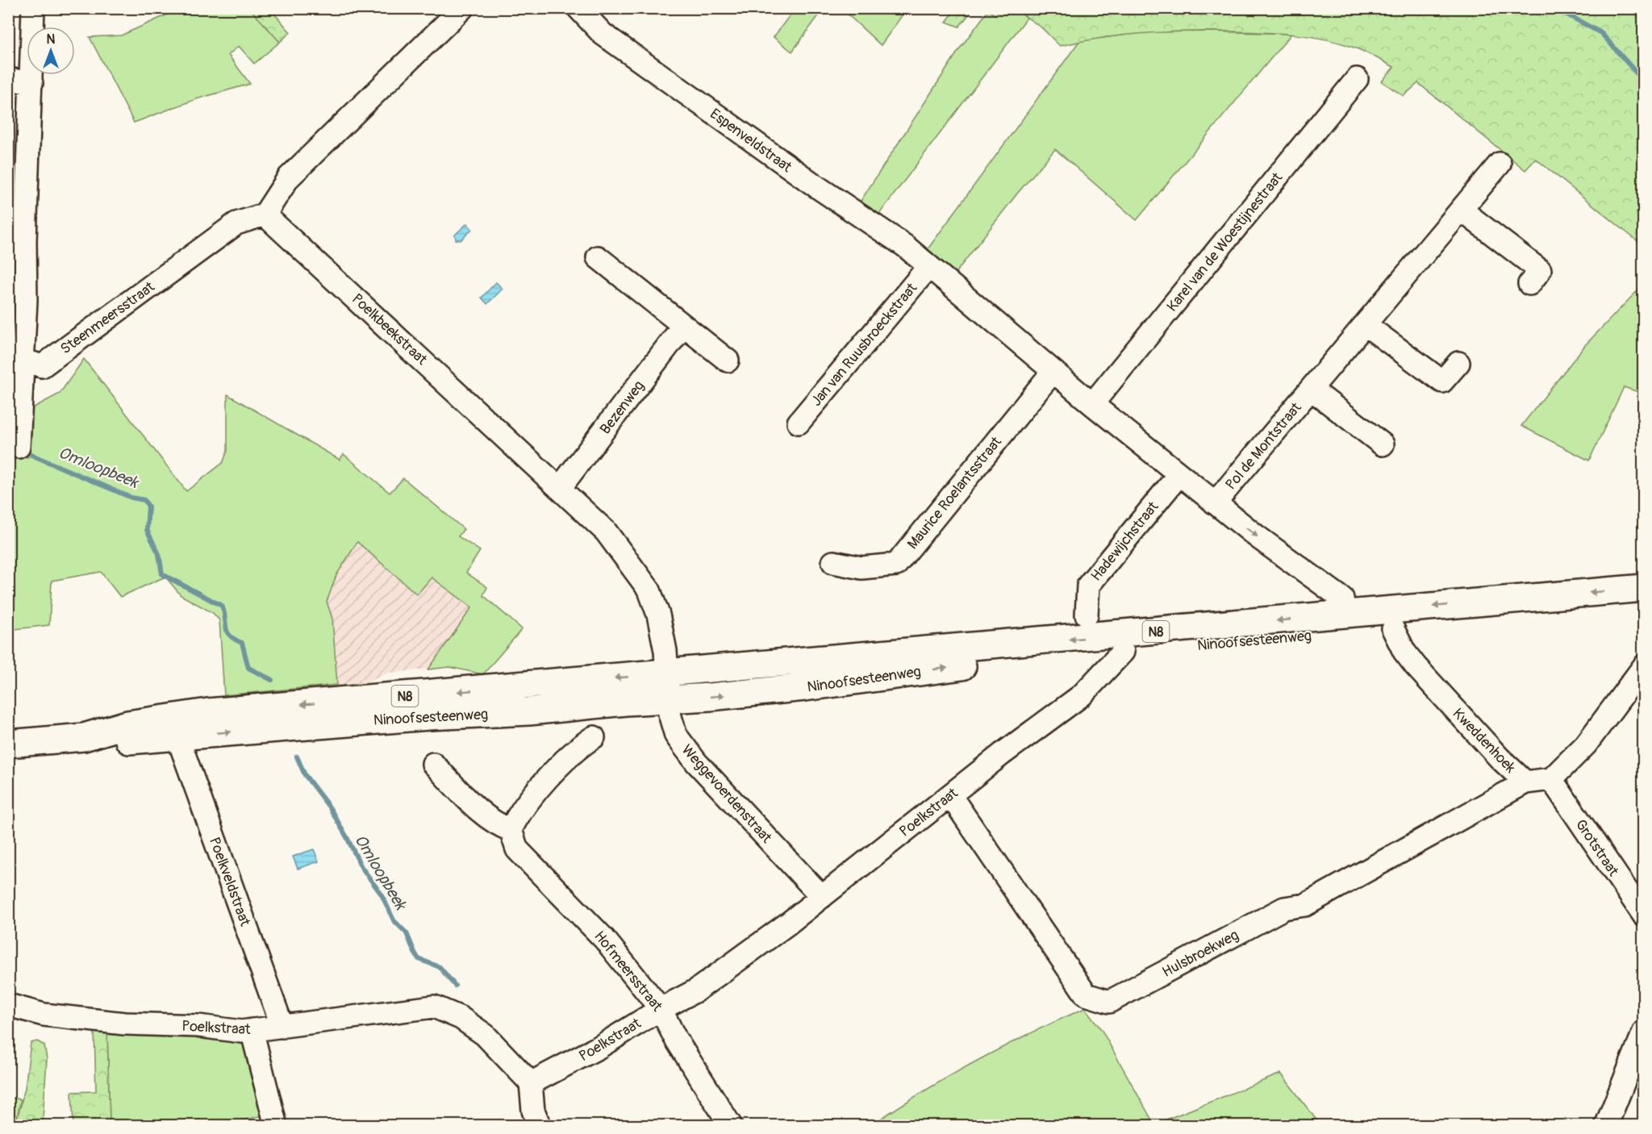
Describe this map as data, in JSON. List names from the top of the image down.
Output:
{
  "streets": {
    "main road": ["N8", "Ninoofsesteenweg"],
    "street": [
      "Espenveldstraat",
      "Karel van de Woestijnestraat",
      "Steenmeersstraat",
      "Poelkbeekstraat",
      "Jan van Ruusbroeckstraat",
      "Bezenweg",
      "Pol de Montstraat",
      "Maurice Roelantsstraat",
      "Hadewijchstraat",
      "Kweddenhoek",
      "Weggevoerdenstraat",
      "Poelkstraat",
      "Grotstraat",
      "Poelkveldstraat",
      "Hulsbroekweg",
      "Hofmeersstraat"
    ]
  },
  "crossings": [
    ["Espenveldstraat", "Jan van Ruusbroeckstraat"],
    ["Steenmeersstraat", "Poelkbeekstraat"],
    ["Poelkbeekstraat", "Bezenweg"],
    ["Poelkbeekstraat", "Ninoofsesteenweg"],
    ["Poelkbeekstraat", "Weggevoerdenstraat"],
    ["Ninoofsesteenweg", "Kweddenhoek"],
    ["Ninoofsesteenweg", "Weggevoerdenstraat"],
    ["Ninoofsesteenweg", "Poelkstraat"],
    ["Ninoofsesteenweg", "Poelkveldstraat"],
    ["Kweddenhoek", "Grotstraat"],
    ["Kweddenhoek", "Hulsbroekweg"],
    ["Weggevoerdenstraat", "Poelkstraat"],
    ["Poelkstraat", "Poelkveldstraat"],
    ["Poelkstraat", "Hulsbroekweg"],
    ["Poelkstraat", "Hofmeersstraat"]
  ],
  "water": ["Omloopbeek"],
  "north": "top"
}
